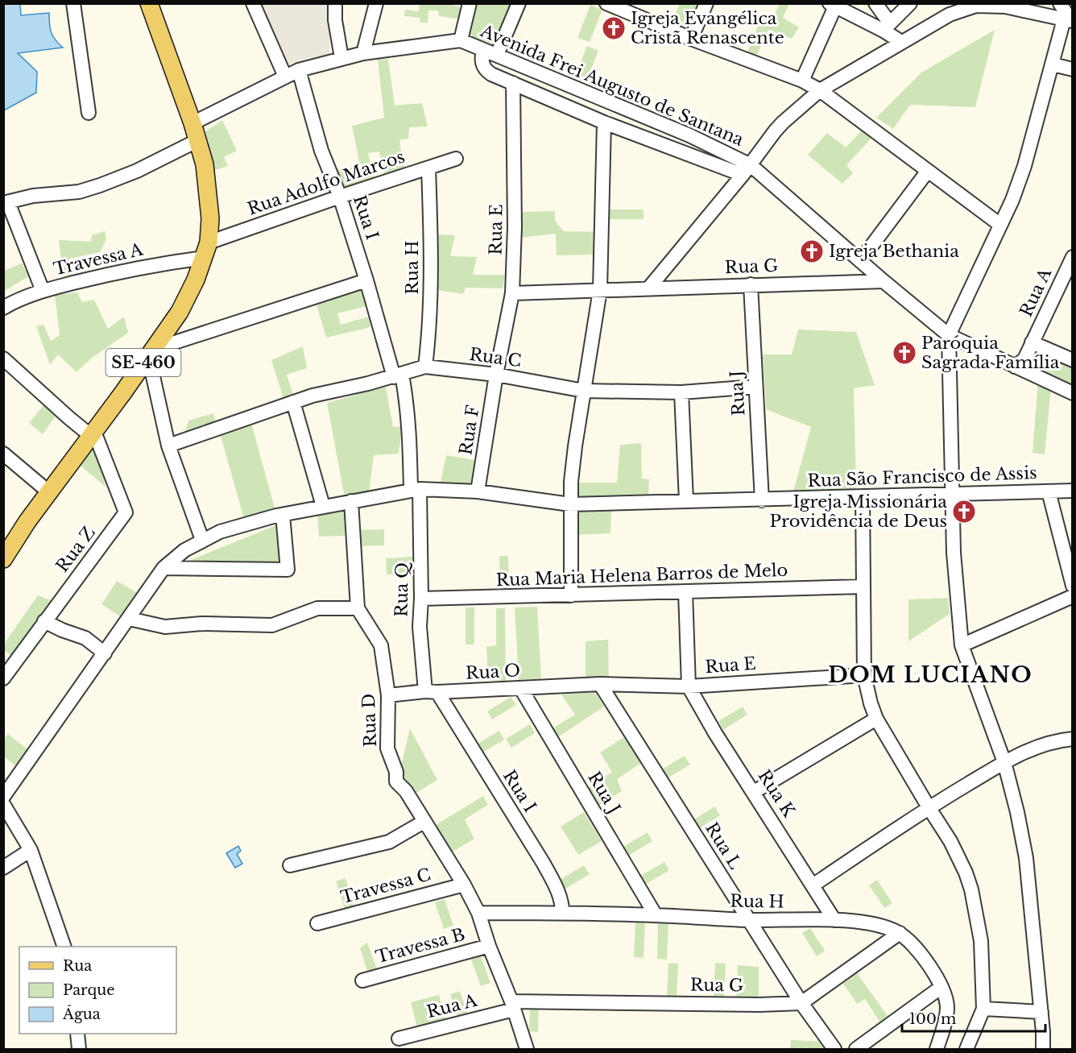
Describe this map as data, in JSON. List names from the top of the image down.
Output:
{
  "streets": {
    "main road": ["SE-460"],
    "street": [
      "Avenida Frei Augusto de Santana",
      "Rua Adolfo Marcos",
      "Rua I",
      "Rua E",
      "Travessa A",
      "Rua G",
      "Rua H",
      "Rua A",
      "Rua C",
      "Rua J",
      "Rua F",
      "Rua São Francisco de Assis",
      "Rua Z",
      "Rua Maria Helena Barros de Melo",
      "Rua Q",
      "Rua O",
      "Rua D",
      "Rua K",
      "Rua L",
      "Travessa C",
      "Travessa B"
    ]
  },
  "crossings": [
    ["Avenida Frei Augusto de Santana", "Rua I"],
    ["Avenida Frei Augusto de Santana", "Rua G"],
    ["Avenida Frei Augusto de Santana", "Rua A"],
    ["Avenida Frei Augusto de Santana", "SE-460"],
    ["Rua Adolfo Marcos", "Rua I"],
    ["Rua Adolfo Marcos", "Travessa A"],
    ["Rua Adolfo Marcos", "Rua H"],
    ["Rua Adolfo Marcos", "SE-460"],
    ["Rua I", "Rua H"],
    ["Rua I", "Rua C"],
    ["Rua I", "Rua São Francisco de Assis"],
    ["Rua I", "Rua Q"],
    ["Rua I", "Rua O"],
    ["Rua E", "Rua G"],
    ["Rua E", "Rua C"],
    ["Rua E", "Rua F"],
    ["Rua E", "Rua O"],
    ["Rua E", "Rua K"],
    ["Rua E", "Rua L"],
    ["Travessa A", "SE-460"],
    ["Rua G", "Rua A"],
    ["Rua G", "Rua J"],
    ["Rua G", "Rua D"],
    ["Rua G", "Rua L"],
    ["Rua H", "Rua C"],
    ["Rua H", "Rua J"],
    ["Rua H", "Rua D"],
    ["Rua H", "Rua K"],
    ["Rua H", "Rua L"],
    ["Rua A", "Rua D"],
    ["Rua C", "Rua F"],
    ["SE-460", "Rua Z"],
    ["Rua J", "Rua São Francisco de Assis"],
    ["Rua J", "Rua O"],
    ["Rua F", "Rua São Francisco de Assis"],
    ["Rua São Francisco de Assis", "Rua Q"],
    ["Rua São Francisco de Assis", "Rua D"],
    ["Rua Maria Helena Barros de Melo", "Rua Q"],
    ["Rua Q", "Rua O"],
    ["Rua O", "Rua D"],
    ["Rua O", "Rua L"],
    ["Rua D", "Travessa C"],
    ["Rua D", "Travessa B"]
  ],
  "districts": ["DOM LUCIANO"],
  "places": {
    "church": [
      "Igreja Evangélica Cristã Renascente",
      "Igreja Bethania",
      "Paróquia Sagrada Família",
      "Igreja Missionária Providência de Deus"
    ]
  },
  "legend": ["Rua", "Parque", "Água"],
  "scale_bar": "100 m"
}
